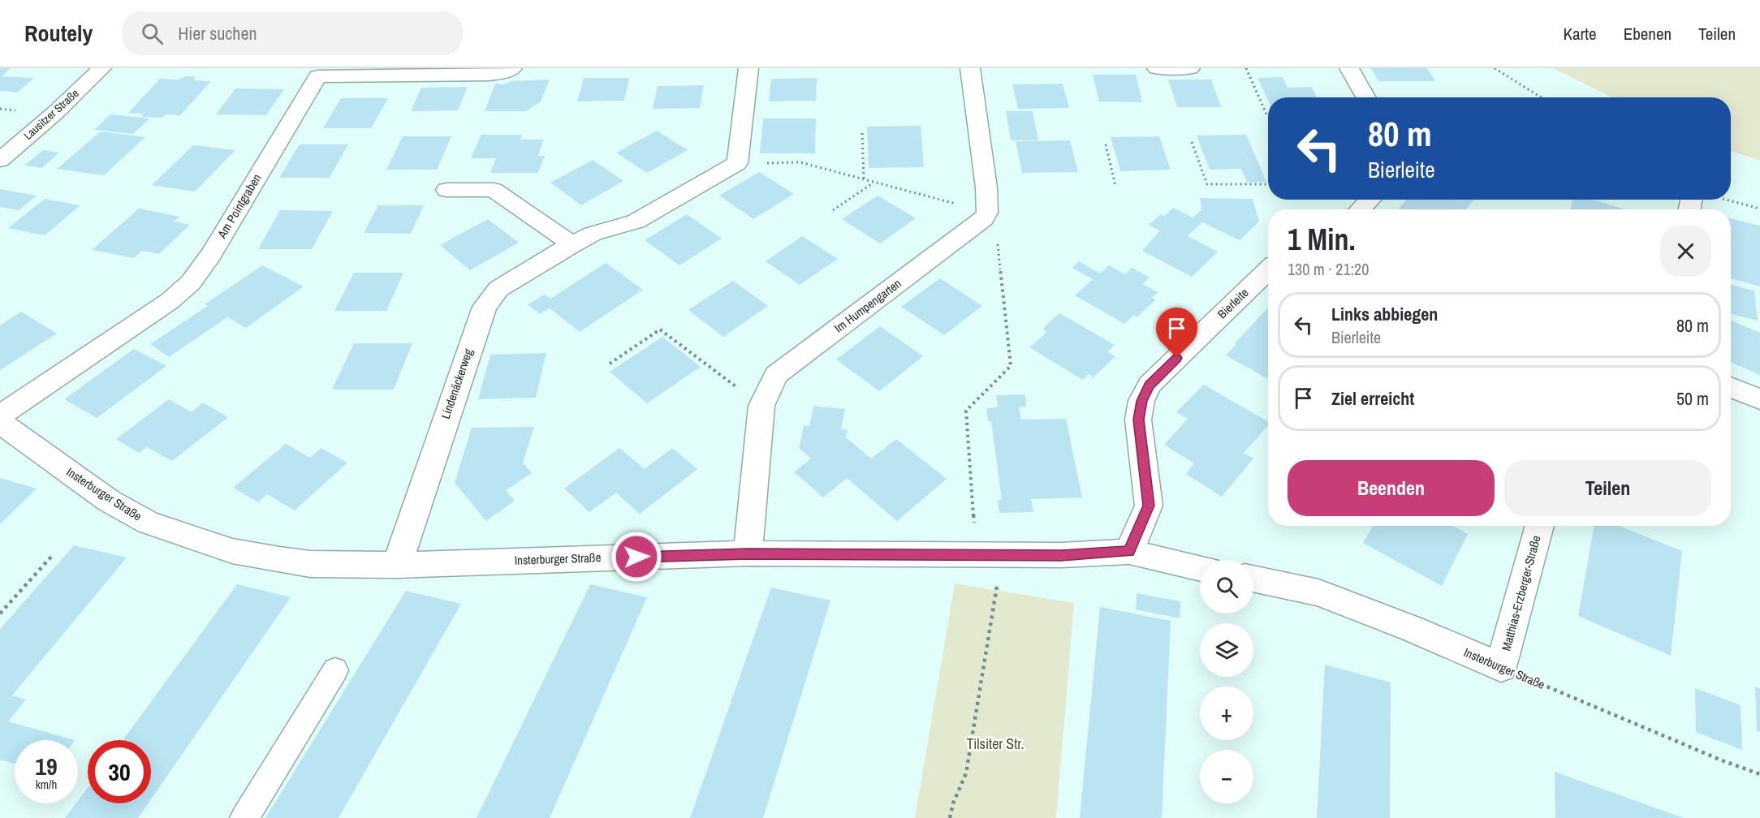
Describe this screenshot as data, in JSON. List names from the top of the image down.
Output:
{
  "streets": {
    "street": [
      "Lausitzer Straße",
      "Am Pointgraben",
      "Bierleite",
      "Im Humpengarten",
      "Lindenäckerweg",
      "Insterburger Straße",
      "Matthias-Erzberger-Straße"
    ]
  },
  "crossings": [
    ["Bierleite", "Insterburger Straße"],
    ["Im Humpengarten", "Insterburger Straße"],
    ["Lindenäckerweg", "Insterburger Straße"],
    ["Insterburger Straße", "Matthias-Erzberger-Straße"]
  ],
  "parks": ["Tilsiter Str."],
  "page": {
    "header": "Routely",
    "search": "Hier suchen",
    "nav": ["Karte", "Ebenen", "Teilen"],
    "turn": ["80 m", "Bierleite"],
    "heading": ["1 Min.", "130 m · 21:20"],
    "list": [
      {
        "name": "Links abbiegen",
        "note": "Bierleite",
        "value": "80 m"
      },
      {
        "name": "Ziel erreicht",
        "value": "50 m"
      }
    ],
    "buttons": ["Beenden", "Teilen"],
    "map_buttons": ["+", "−"],
    "speed": "19 km/h",
    "limit": "30"
  }
}
